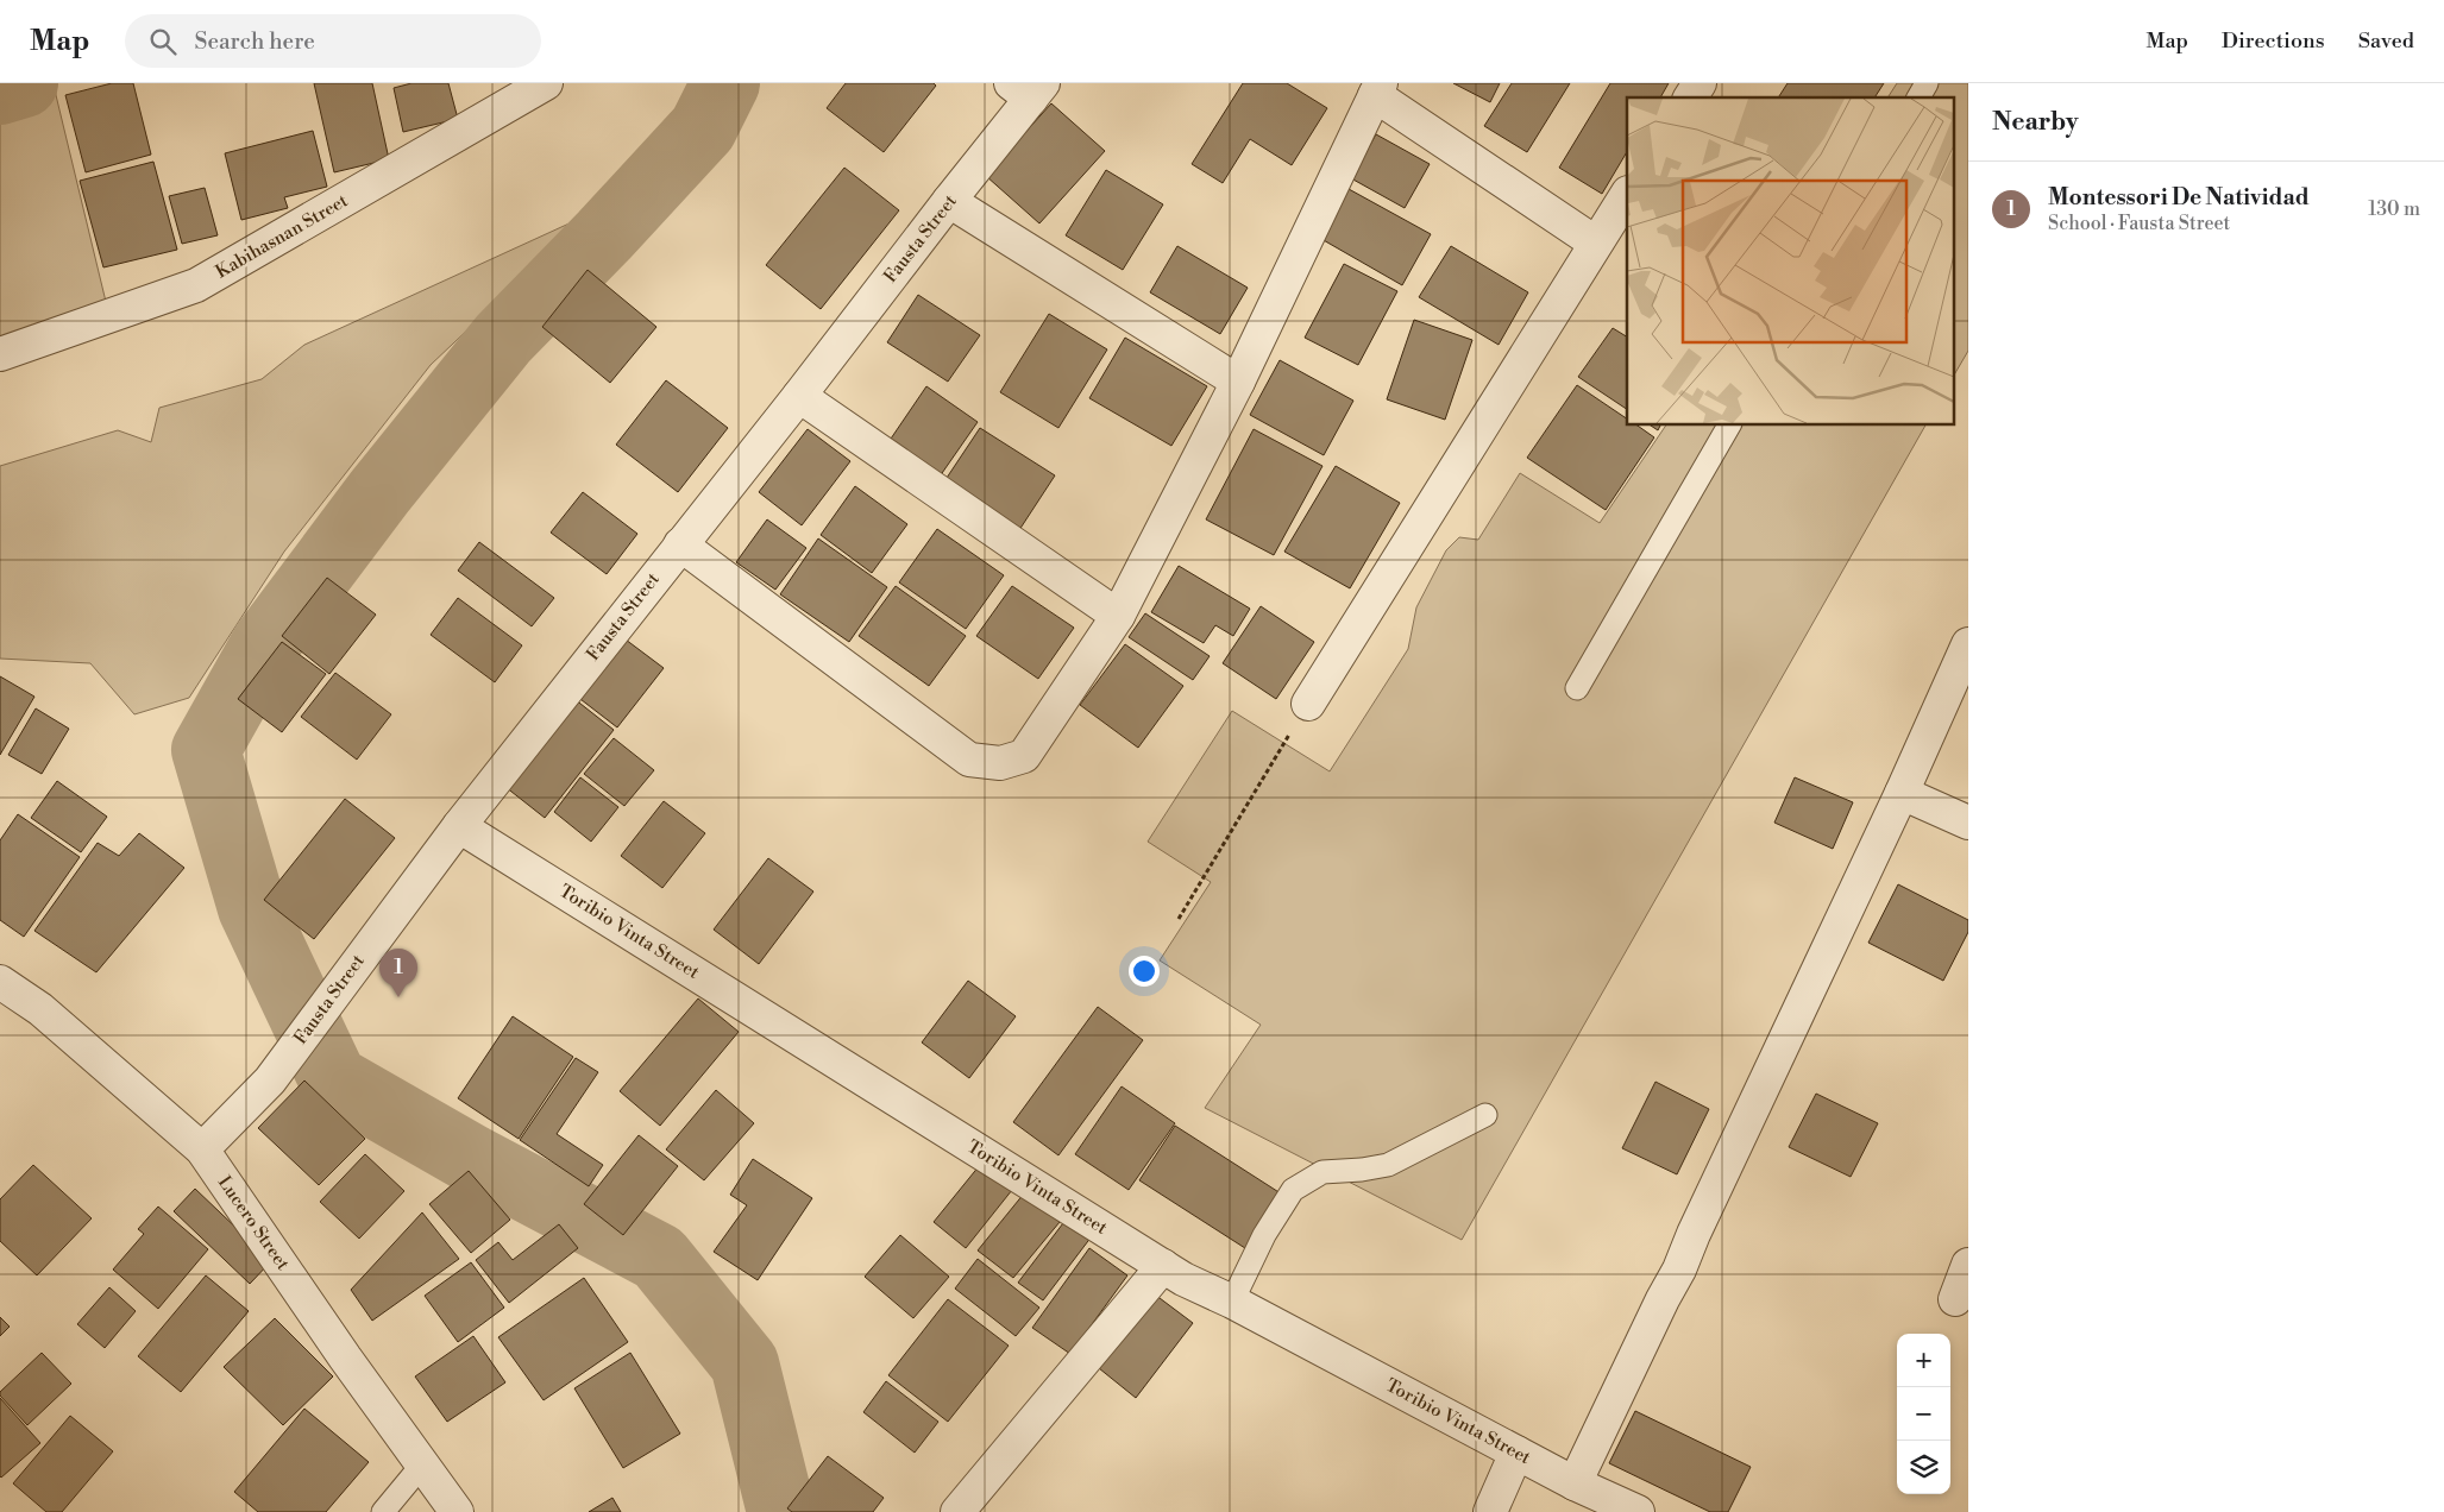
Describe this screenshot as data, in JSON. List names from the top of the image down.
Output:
{
  "streets": {
    "street": [
      "Kabihasnan Street",
      "Fausta Street",
      "Toribio Vinta Street",
      "Lucero Street"
    ]
  },
  "crossings": [
    ["Fausta Street", "Toribio Vinta Street"],
    ["Fausta Street", "Lucero Street"]
  ],
  "page": {
    "header": "Map",
    "search": "Search here",
    "nav": ["Map", "Directions", "Saved"],
    "heading": "Nearby",
    "list": [
      {
        "mark": "1",
        "name": "Montessori De Natividad",
        "note": "School · Fausta Street",
        "value": "130 m"
      }
    ],
    "pins": "1",
    "map_buttons": ["+", "−"]
  }
}
